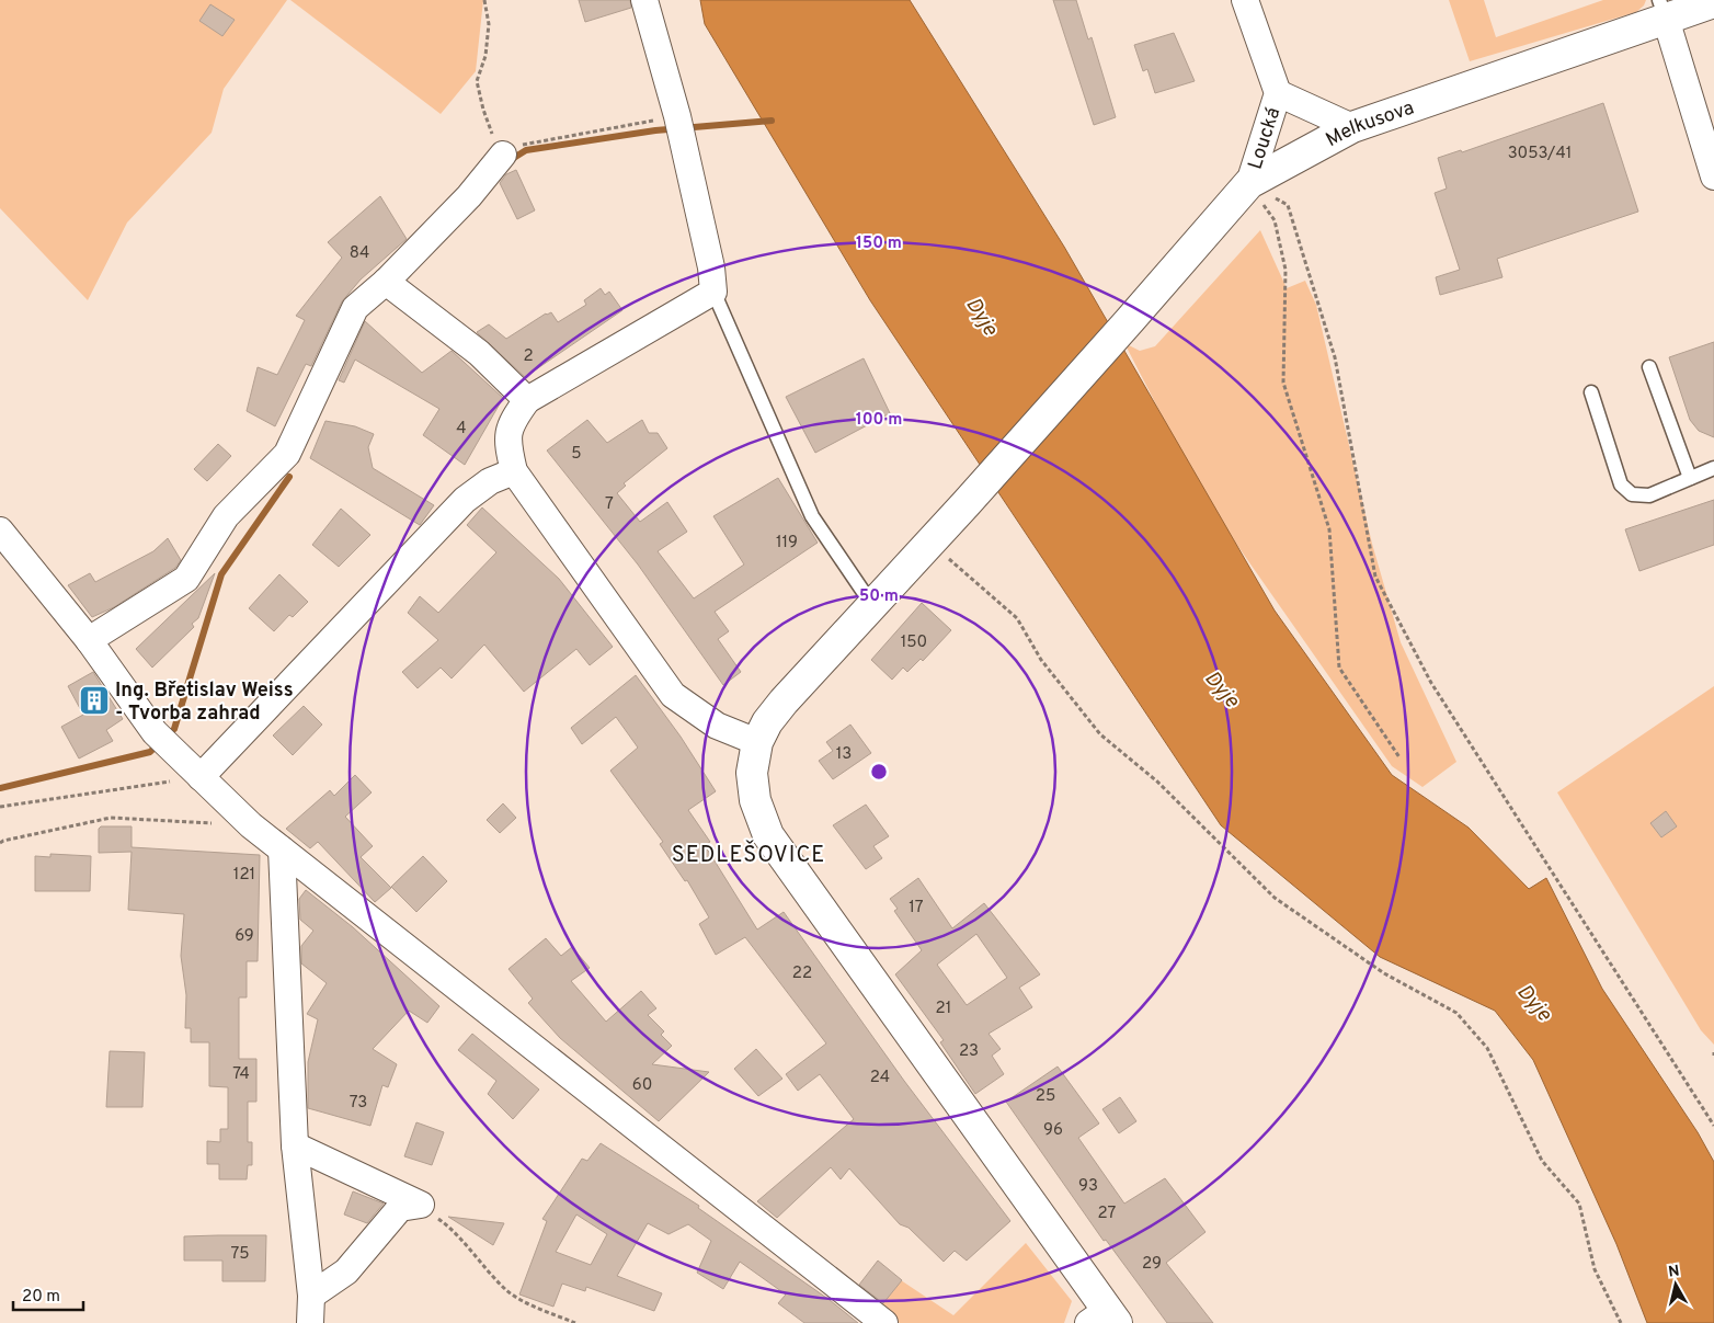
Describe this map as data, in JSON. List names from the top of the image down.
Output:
{
  "streets": {
    "street": ["Melkusova", "Loucká"]
  },
  "crossings": [
    ["Melkusova", "Loucká"]
  ],
  "districts": ["SEDLEŠOVICE"],
  "water": ["Dyje"],
  "places": {
    "building": ["Ing. Břetislav Weiss - Tvorba zahrad"]
  },
  "house_numbers": [
    "3053/41",
    "84",
    "2",
    "4",
    "5",
    "7",
    "119",
    "150",
    "13",
    "121",
    "17",
    "69",
    "22",
    "21",
    "23",
    "74",
    "24",
    "60",
    "25",
    "73",
    "96",
    "93",
    "27",
    "75",
    "29"
  ],
  "scale_bar": "20 m",
  "north": "top",
  "rings": ["150 m", "100 m", "50 m"]
}
